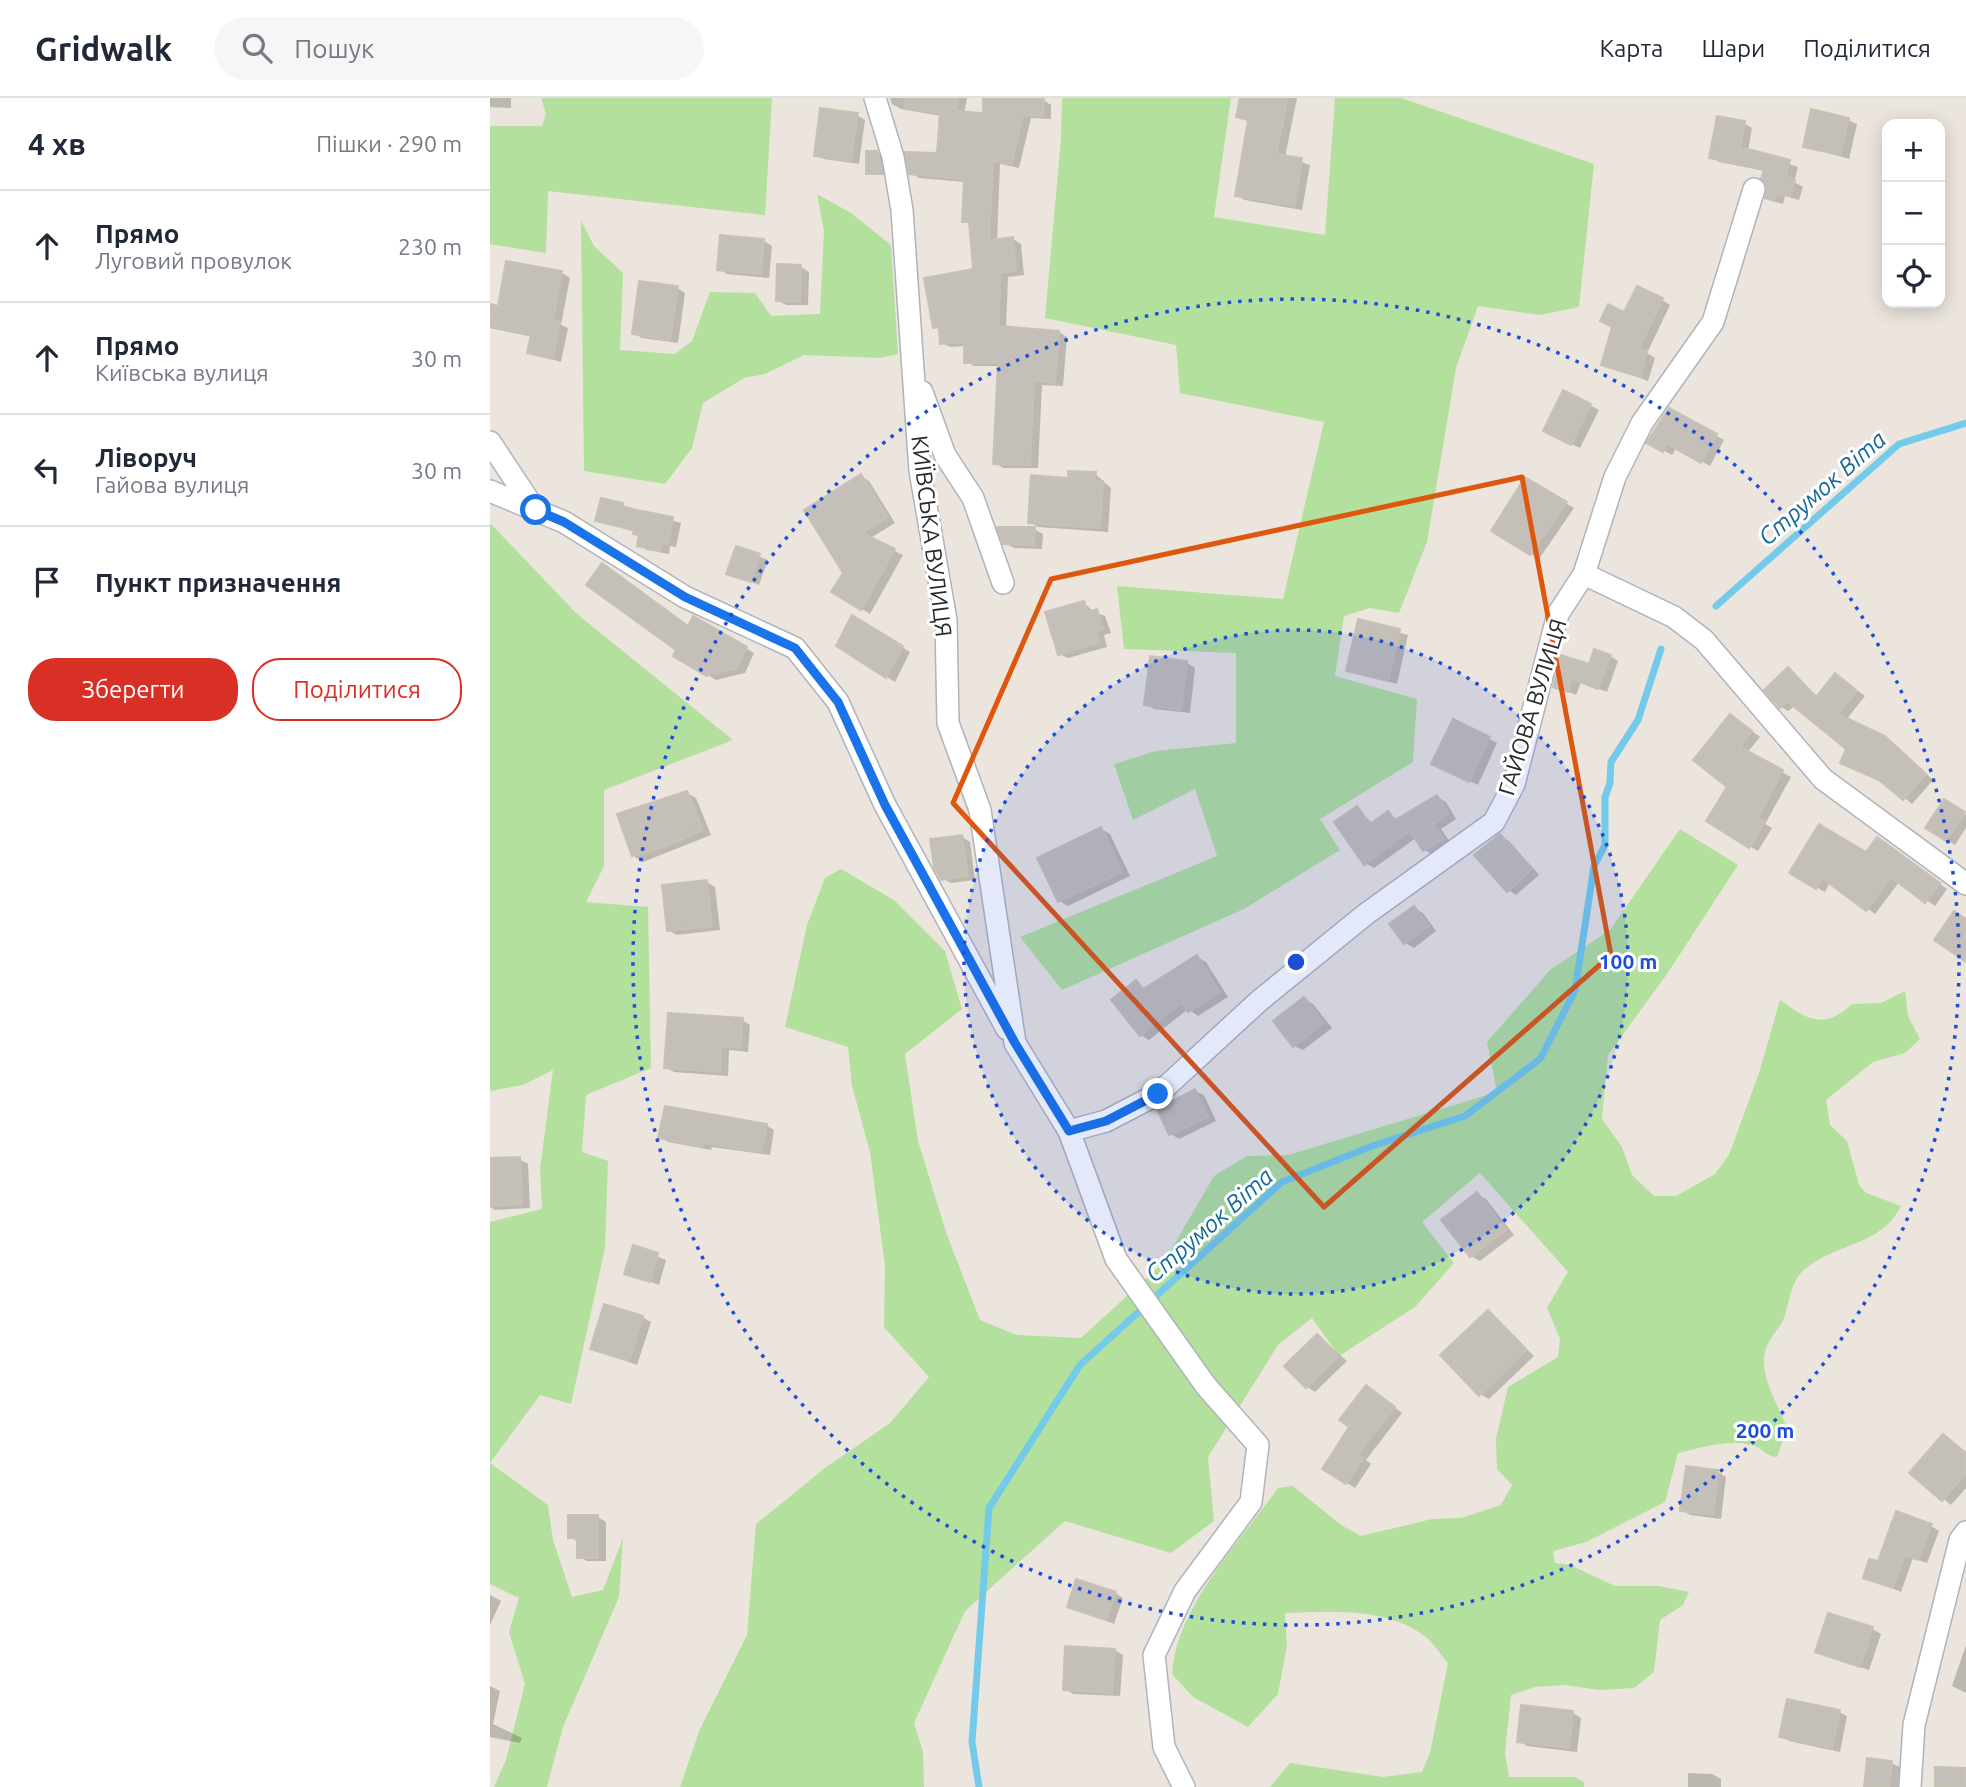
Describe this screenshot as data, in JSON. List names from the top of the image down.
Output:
{
  "streets": {
    "street": ["КИЇВСЬКА ВУЛИЦЯ", "ГАЙОВА ВУЛИЦЯ"]
  },
  "crossings": [
    ["КИЇВСЬКА ВУЛИЦЯ", "ГАЙОВА ВУЛИЦЯ"]
  ],
  "water": ["Струмок Віта"],
  "page": {
    "header": "Gridwalk",
    "search": "Пошук",
    "nav": ["Карта", "Шари", "Поділитися"],
    "heading": ["4 хв", "Пішки · 290 m"],
    "map_buttons": ["+", "−"],
    "list": [
      ["Прямо", "Луговий провулок", "230 m"],
      ["Прямо", "Київська вулиця", "30 m"],
      ["Ліворуч", "Гайова вулиця", "30 m"],
      "Пункт призначення"
    ],
    "buttons": ["Зберегти", "Поділитися"]
  },
  "rings": ["100 m", "200 m"]
}
